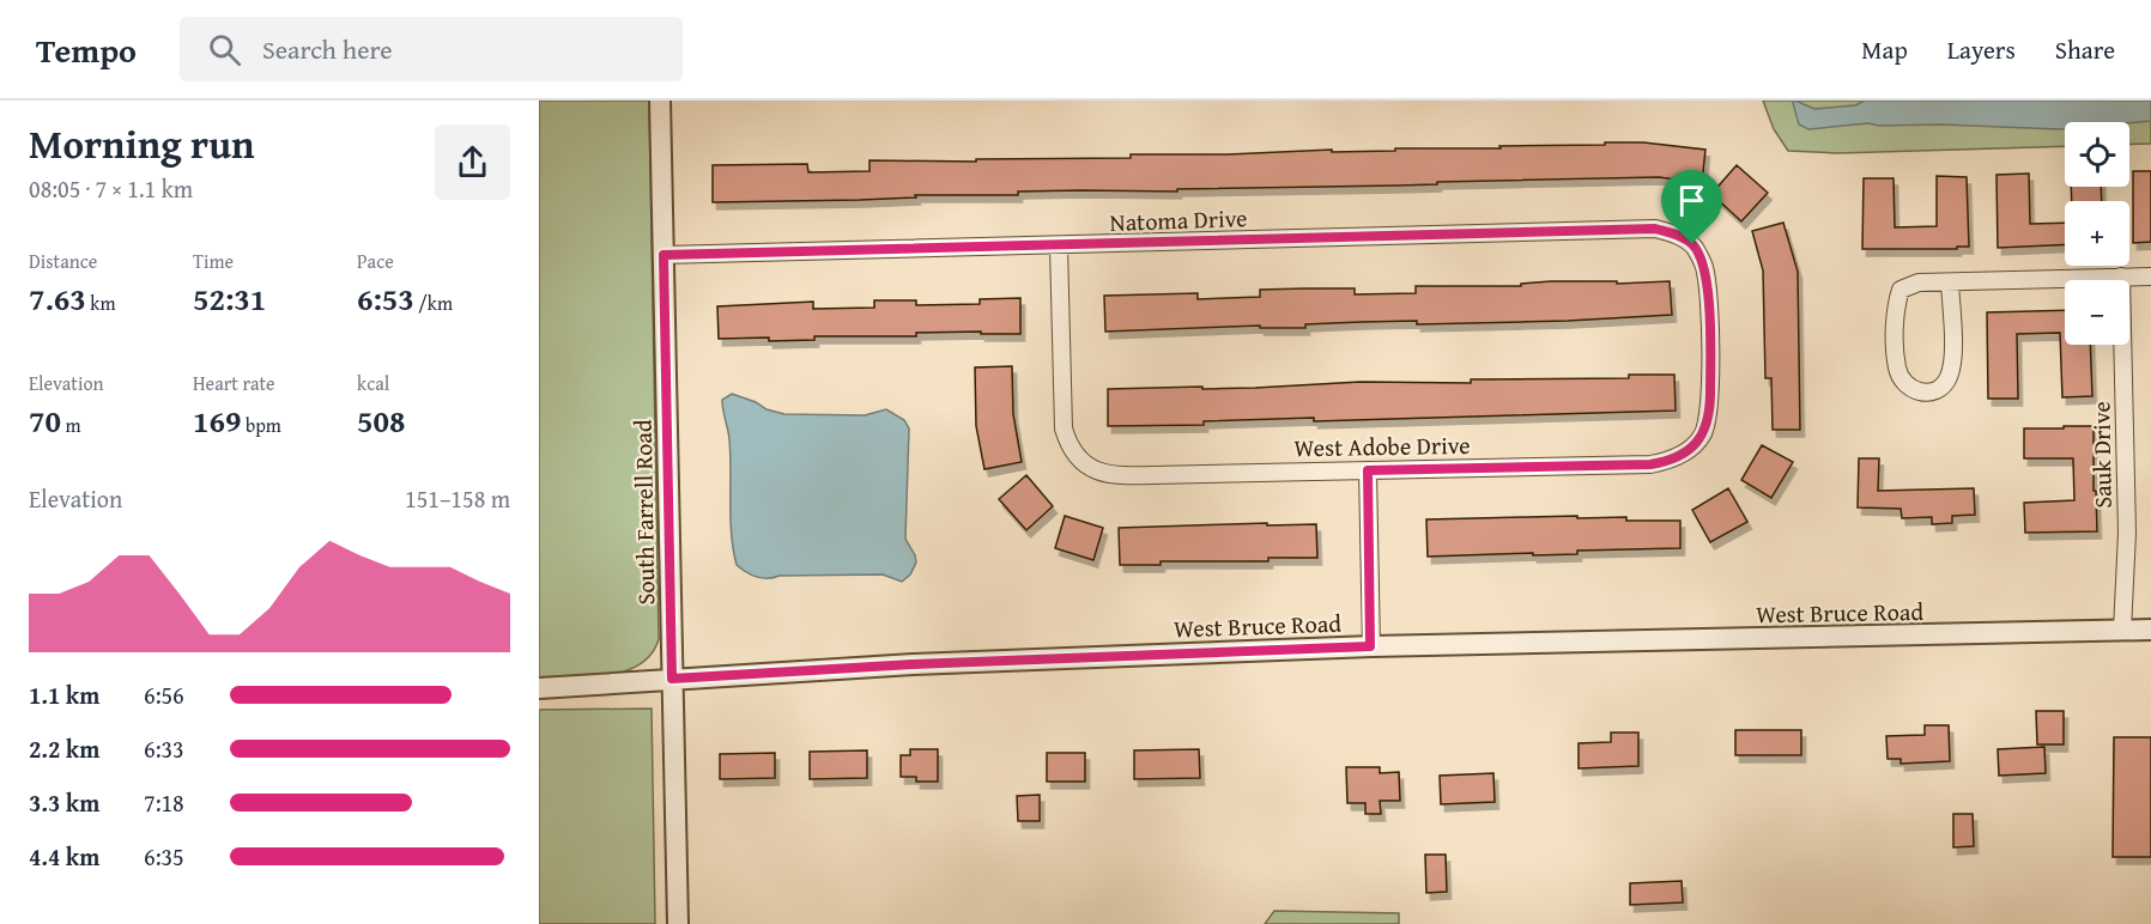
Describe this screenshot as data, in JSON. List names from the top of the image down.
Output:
{
  "streets": {
    "street": [
      "Natoma Drive",
      "West Adobe Drive",
      "Sauk Drive",
      "South Farrell Road",
      "West Bruce Road"
    ]
  },
  "crossings": [
    ["Natoma Drive", "West Adobe Drive"],
    ["Natoma Drive", "South Farrell Road"],
    ["Sauk Drive", "West Bruce Road"],
    ["South Farrell Road", "West Bruce Road"]
  ],
  "page": {
    "header": "Tempo",
    "search": "Search here",
    "nav": ["Map", "Layers", "Share"],
    "heading": ["Morning run", "08:05 · 7 × 1.1 km"],
    "map_buttons": ["+", "−"],
    "stats": [
      ["Distance", "7.63 km"],
      ["Time", "52:31"],
      ["Pace", "6:53 /km"],
      ["Elevation", "70 m"],
      ["Heart rate", "169 bpm"],
      ["kcal", "508"]
    ],
    "chart": ["Elevation", "151–158 m"],
    "list": [
      {
        "name": "1.1 km",
        "note": "6:56"
      },
      {
        "name": "2.2 km",
        "note": "6:33"
      },
      {
        "name": "3.3 km",
        "note": "7:18"
      },
      {
        "name": "4.4 km",
        "note": "6:35"
      }
    ]
  }
}
